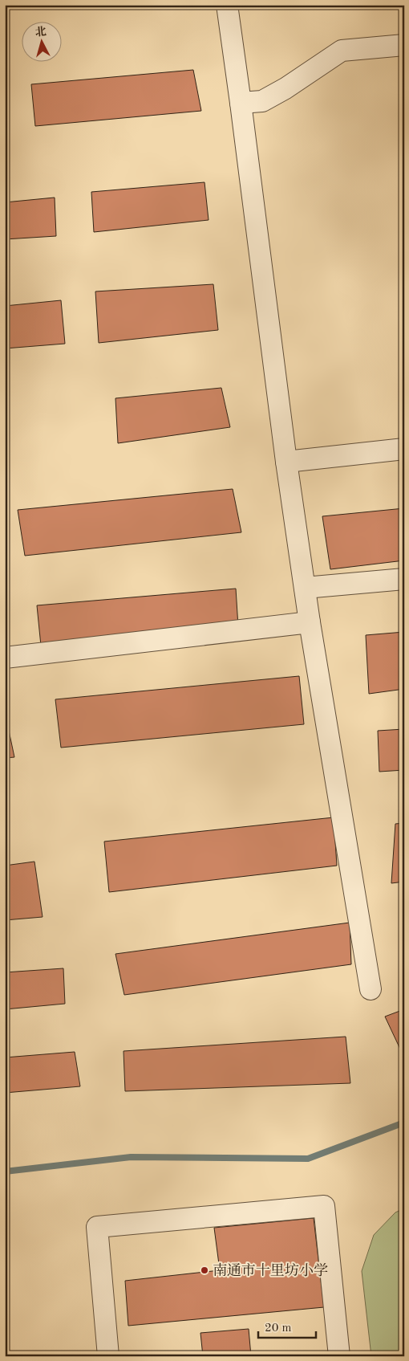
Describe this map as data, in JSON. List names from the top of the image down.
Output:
{
  "places": ["南通市十里坊小学"],
  "scale_bar": "20 m",
  "north": "top"
}
